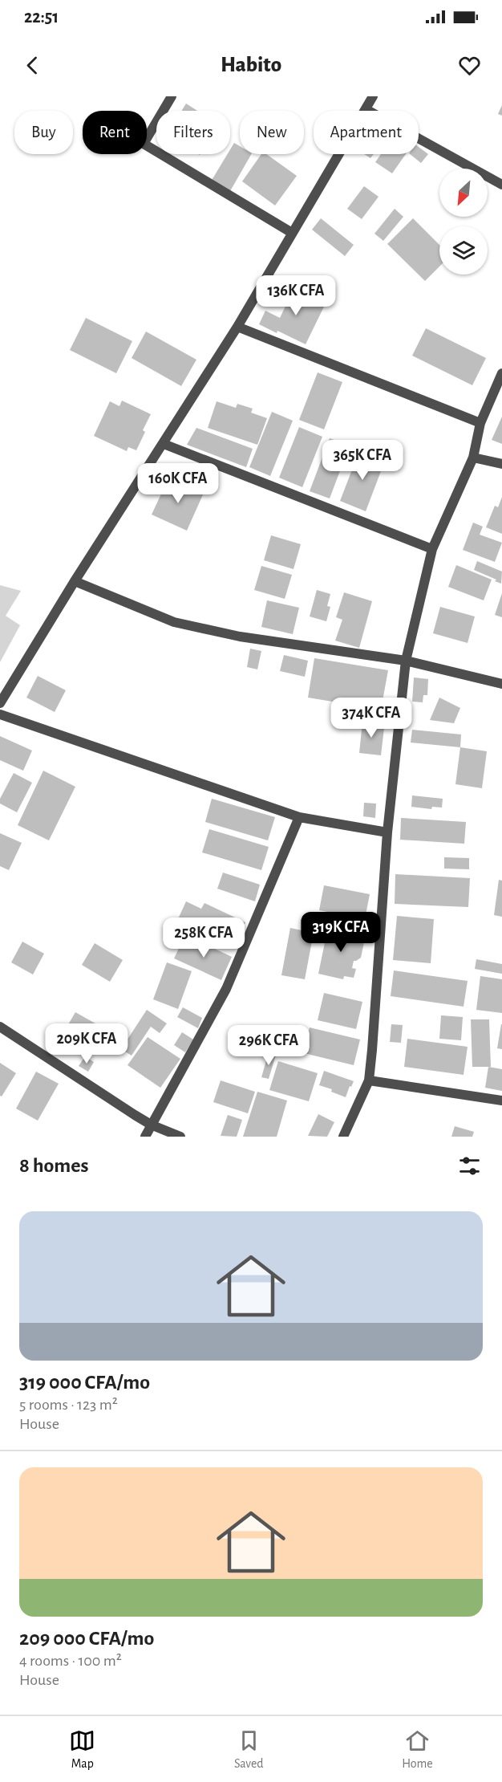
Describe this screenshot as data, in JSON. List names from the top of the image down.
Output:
{
  "north": "bottom left",
  "page": {
    "status": "22:51",
    "header": "Habito",
    "chip": [
      "Buy",
      "Rent",
      "Filters",
      "New",
      "Apartment"
    ],
    "price": [
      "136K CFA",
      "365K CFA",
      "160K CFA",
      "374K CFA",
      "319K CFA",
      "258K CFA",
      "209K CFA",
      "296K CFA"
    ],
    "heading": "8 homes",
    "list": [
      {
        "name": "319 000 CFA/mo",
        "note": "5 rooms · 123 m² · House"
      },
      {
        "name": "209 000 CFA/mo",
        "note": "4 rooms · 100 m² · House"
      }
    ],
    "tabs": ["Map", "Saved", "Home"]
  }
}
